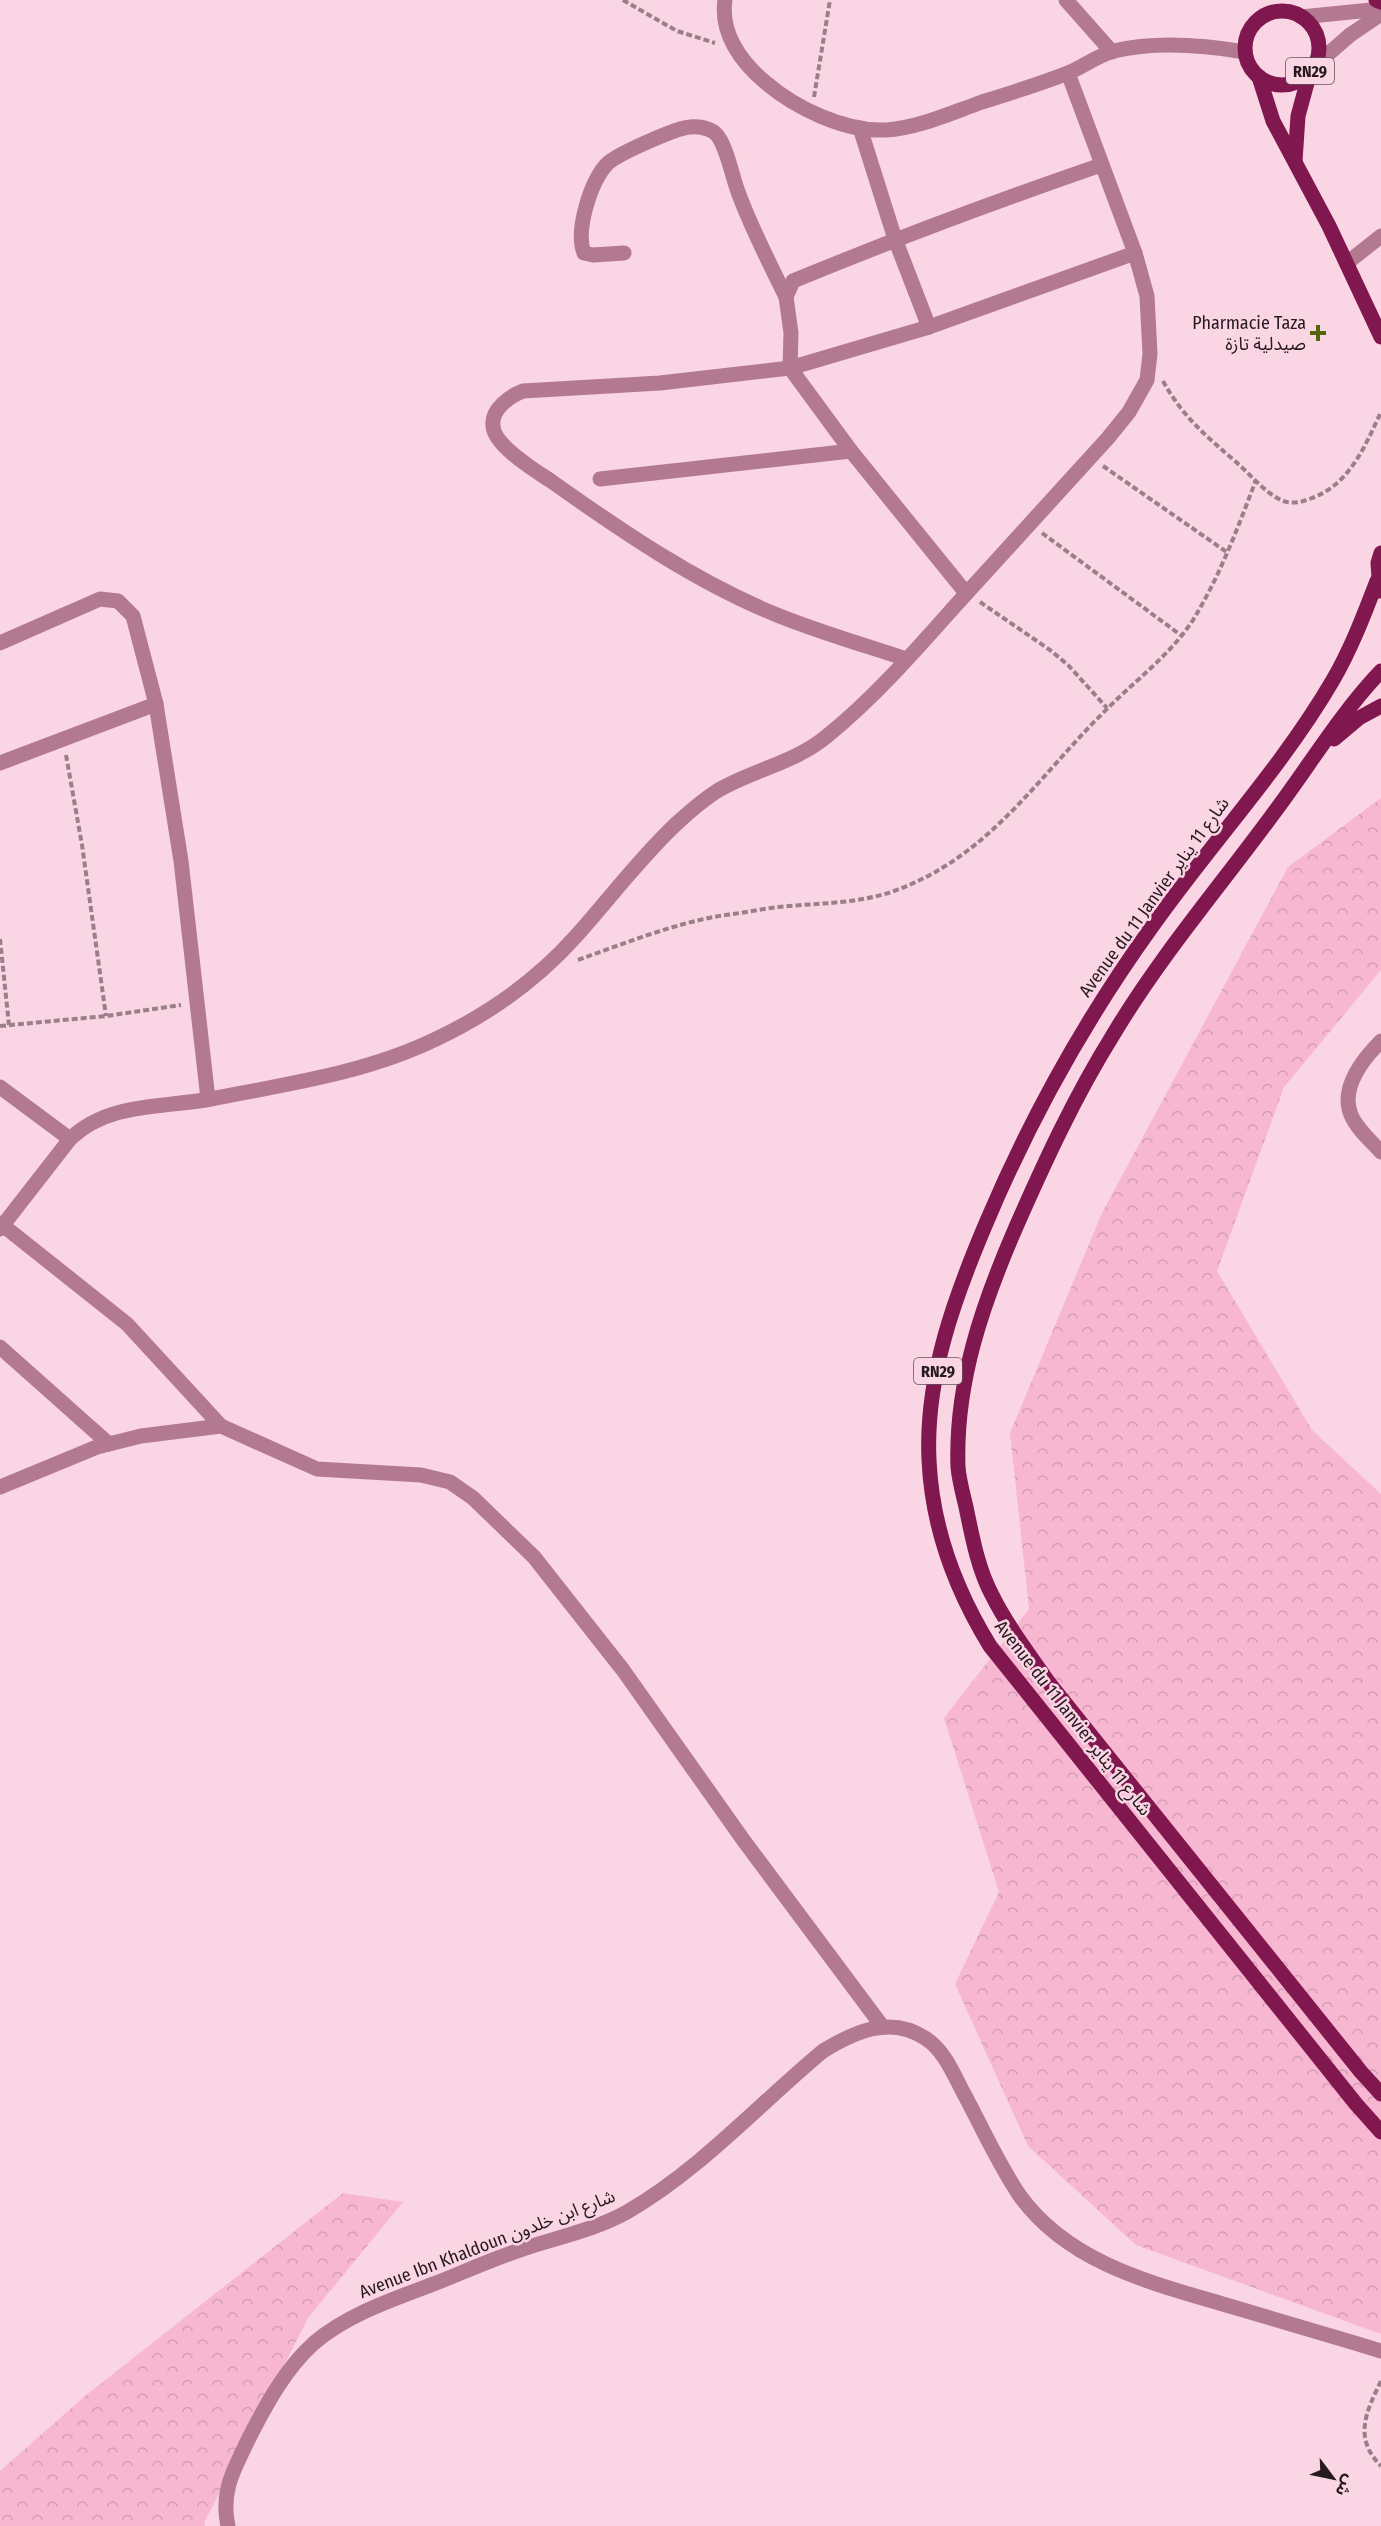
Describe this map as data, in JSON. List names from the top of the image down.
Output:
{
  "streets": {
    "main road": ["RN29", "Avenue du 11 Janvier شارع 11 يناير"],
    "street": ["Avenue Ibn Khaldoun شارع ابن خلدون"]
  },
  "crossings": [
    ["RN29", "Avenue du 11 Janvier شارع 11 يناير"]
  ],
  "places": {
    "health": ["Pharmacie Taza صيدلية تازة"]
  },
  "north": "bottom right"
}
